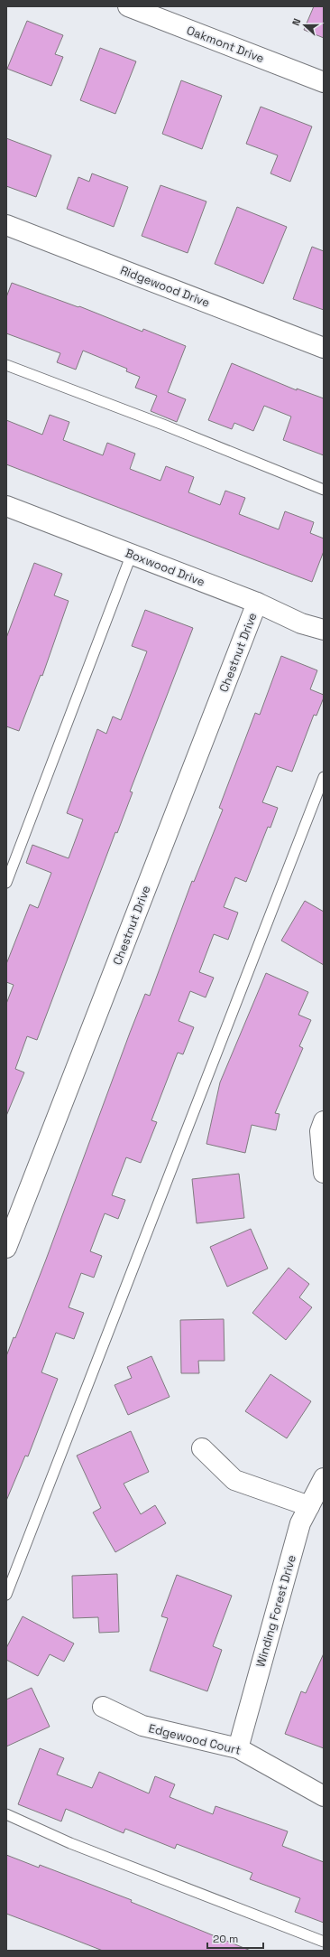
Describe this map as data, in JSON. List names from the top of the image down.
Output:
{
  "streets": {
    "street": [
      "Oakmont Drive",
      "Ridgewood Drive",
      "Boxwood Drive",
      "Chestnut Drive",
      "Winding Forest Drive",
      "Edgewood Court"
    ]
  },
  "crossings": [
    ["Boxwood Drive", "Chestnut Drive"],
    ["Winding Forest Drive", "Edgewood Court"]
  ],
  "scale_bar": "20 m",
  "north": "left"
}
